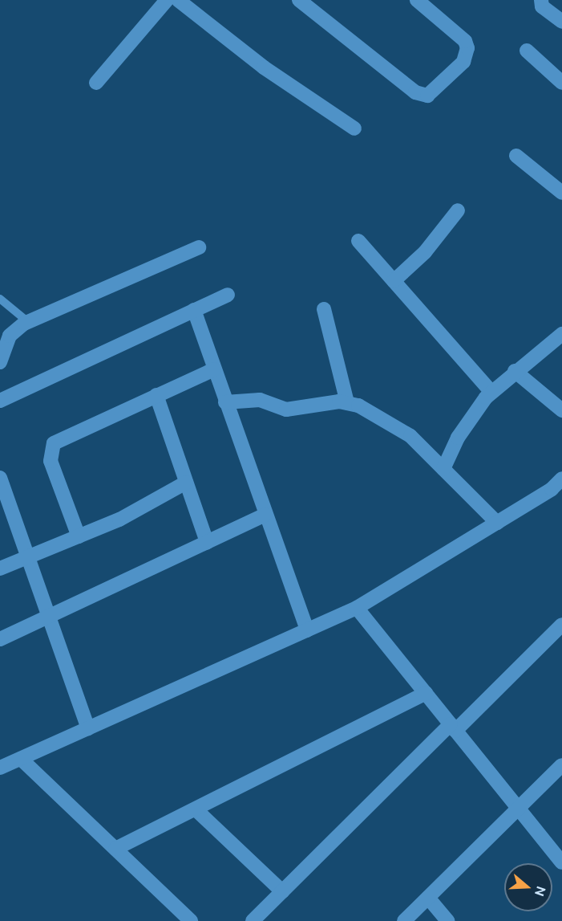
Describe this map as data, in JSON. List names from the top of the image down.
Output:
{
  "north": "right"
}
